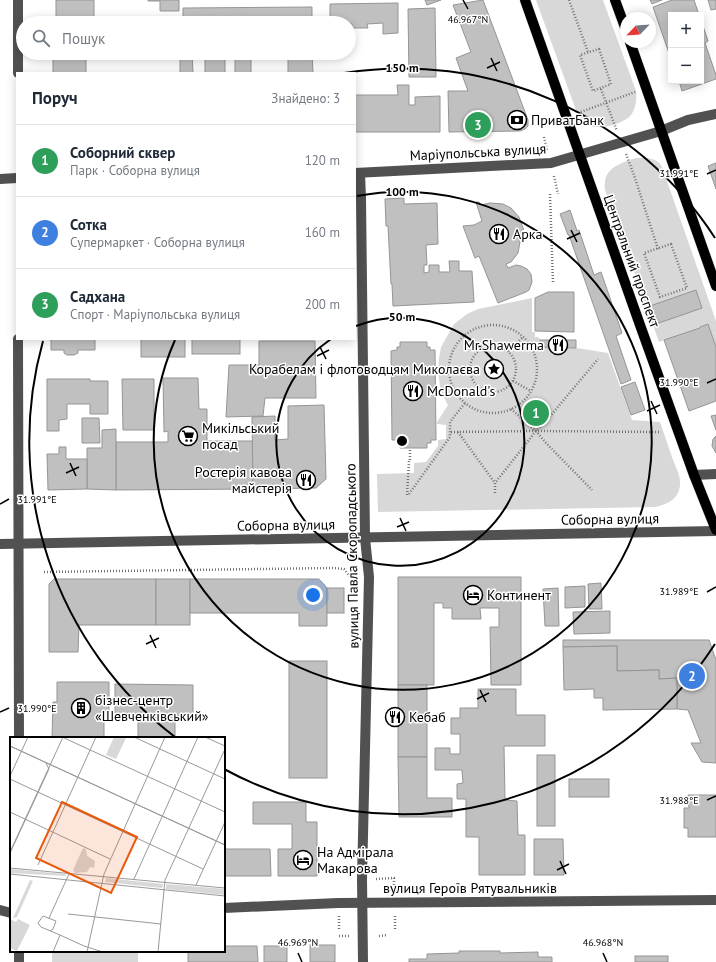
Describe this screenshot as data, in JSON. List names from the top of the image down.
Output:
{
  "streets": {
    "main road": ["Центральний проспект"],
    "street": [
      "Маріупольська вулиця",
      "Соборна вулиця",
      "вулиця Павла Скоропадського",
      "вулиця Героїв Рятувальників"
    ]
  },
  "crossings": [
    ["Маріупольська вулиця", "Центральний проспект"],
    ["Маріупольська вулиця", "вулиця Павла Скоропадського"],
    ["Центральний проспект", "Соборна вулиця"],
    ["Соборна вулиця", "вулиця Павла Скоропадського"],
    ["вулиця Павла Скоропадського", "вулиця Героїв Рятувальників"]
  ],
  "places": {
    "bank": ["ПриватБанк"],
    "restaurant": [
      "Арка",
      "Mr.Shawerma",
      "McDonald's",
      "Ростерія кавова майстерія",
      "Кебаб"
    ],
    "place": ["Корабелам і флотоводцям Миколаєва"],
    "supermarket": ["Микільський посад"],
    "hotel": ["Континент", "На Адмірала Макарова"],
    "building": ["бізнес-центр «Шевченківський»"]
  },
  "north": "bottom left",
  "page": {
    "map_buttons": ["+", "−"],
    "search": "Пошук",
    "heading": ["Поруч", "Знайдено: 3"],
    "pins": ["3", "1", "2"],
    "list": [
      {
        "mark": "1",
        "name": "Соборний сквер",
        "note": "Парк · Соборна вулиця",
        "value": "120 m"
      },
      {
        "mark": "2",
        "name": "Сотка",
        "note": "Супермаркет · Соборна вулиця",
        "value": "160 m"
      },
      {
        "mark": "3",
        "name": "Садхана",
        "note": "Спорт · Маріупольська вулиця",
        "value": "200 m"
      }
    ]
  },
  "coordinates": [
    "46.967°N",
    "31.991°E",
    "31.990°E",
    "31.989°E",
    "31.988°E",
    "46.969°N",
    "46.968°N"
  ],
  "rings": ["150 m", "100 m", "50 m"]
}
